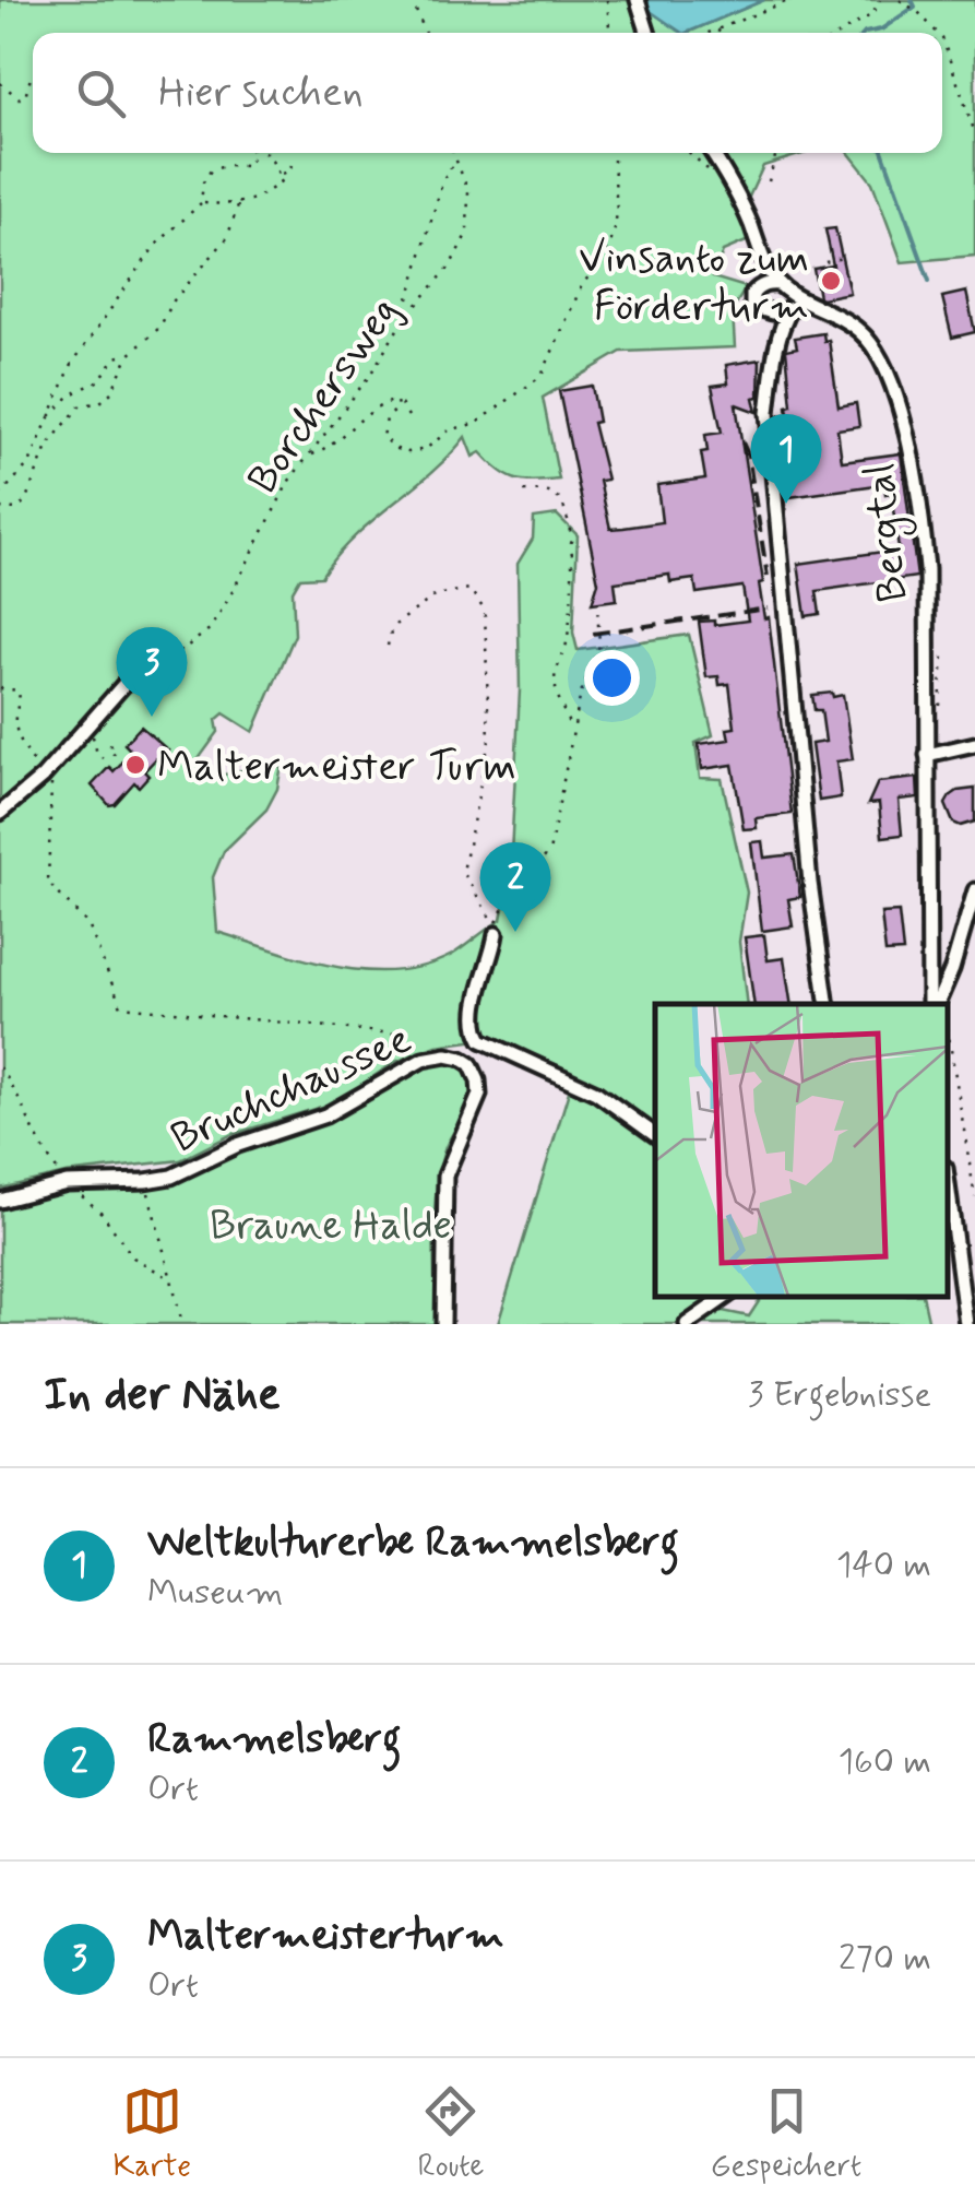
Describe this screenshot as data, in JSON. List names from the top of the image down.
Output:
{
  "streets": {
    "street": ["Bergtal", "Bruchchaussee"],
    "path": ["Borchersweg"]
  },
  "parks": ["Braune Halde"],
  "places": ["Vinsanto zum Förderturm", "Maltermeister Turm"],
  "page": {
    "search": "Hier suchen",
    "pins": ["1", "3", "2"],
    "heading": ["In der Nähe", "3 Ergebnisse"],
    "list": [
      {
        "mark": "1",
        "name": "Weltkulturerbe Rammelsberg",
        "note": "Museum",
        "value": "140 m"
      },
      {
        "mark": "2",
        "name": "Rammelsberg",
        "note": "Ort",
        "value": "160 m"
      },
      {
        "mark": "3",
        "name": "Maltermeisterturm",
        "note": "Ort",
        "value": "270 m"
      }
    ],
    "nav": ["Karte", "Route", "Gespeichert"]
  }
}
